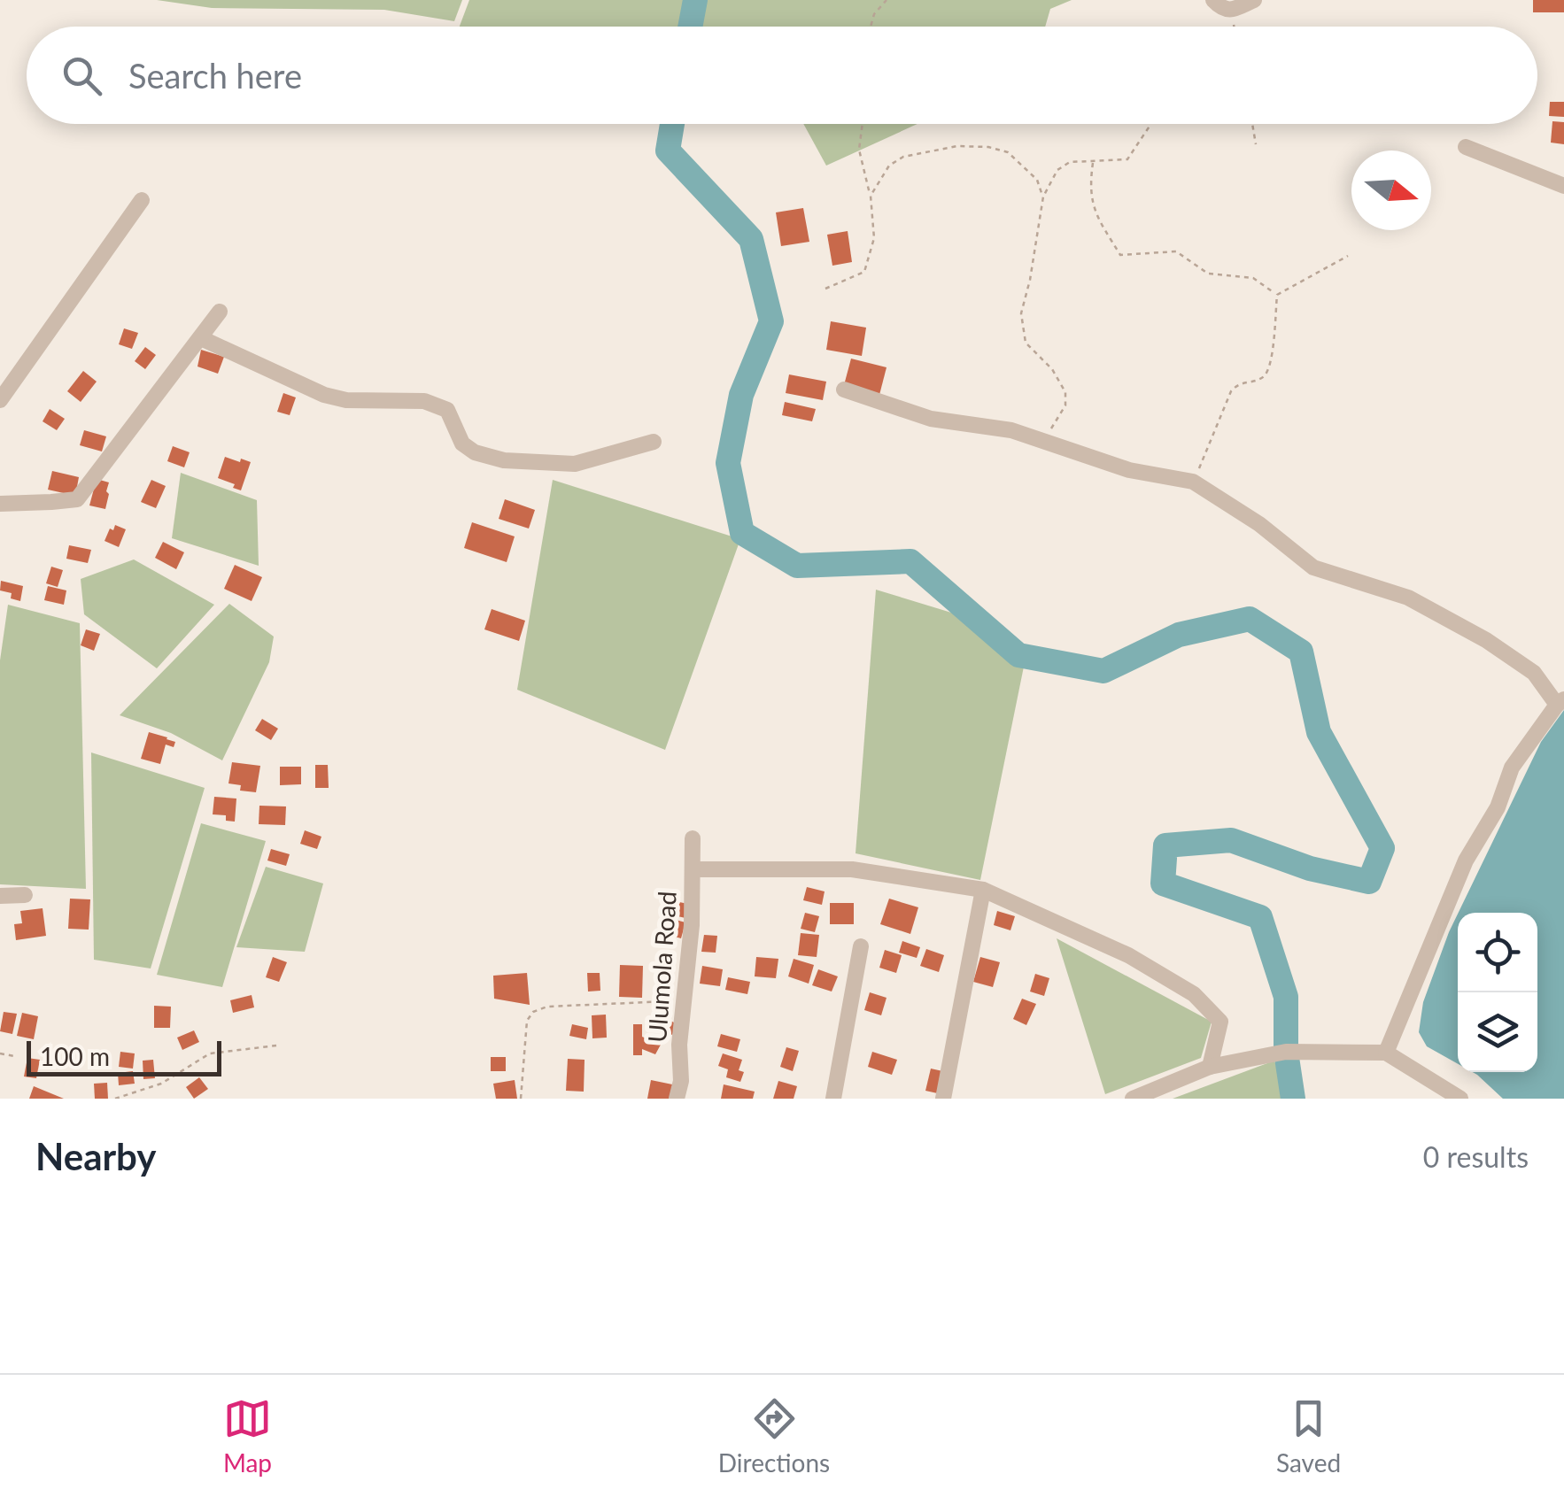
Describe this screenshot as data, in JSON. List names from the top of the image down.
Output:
{
  "streets": {
    "street": ["Ulumola Road"]
  },
  "scale_bar": "100 m",
  "north": "right",
  "page": {
    "search": "Search here",
    "scale": "100 m",
    "heading": ["Nearby", "0 results"],
    "nav": ["Map", "Directions", "Saved"]
  }
}
